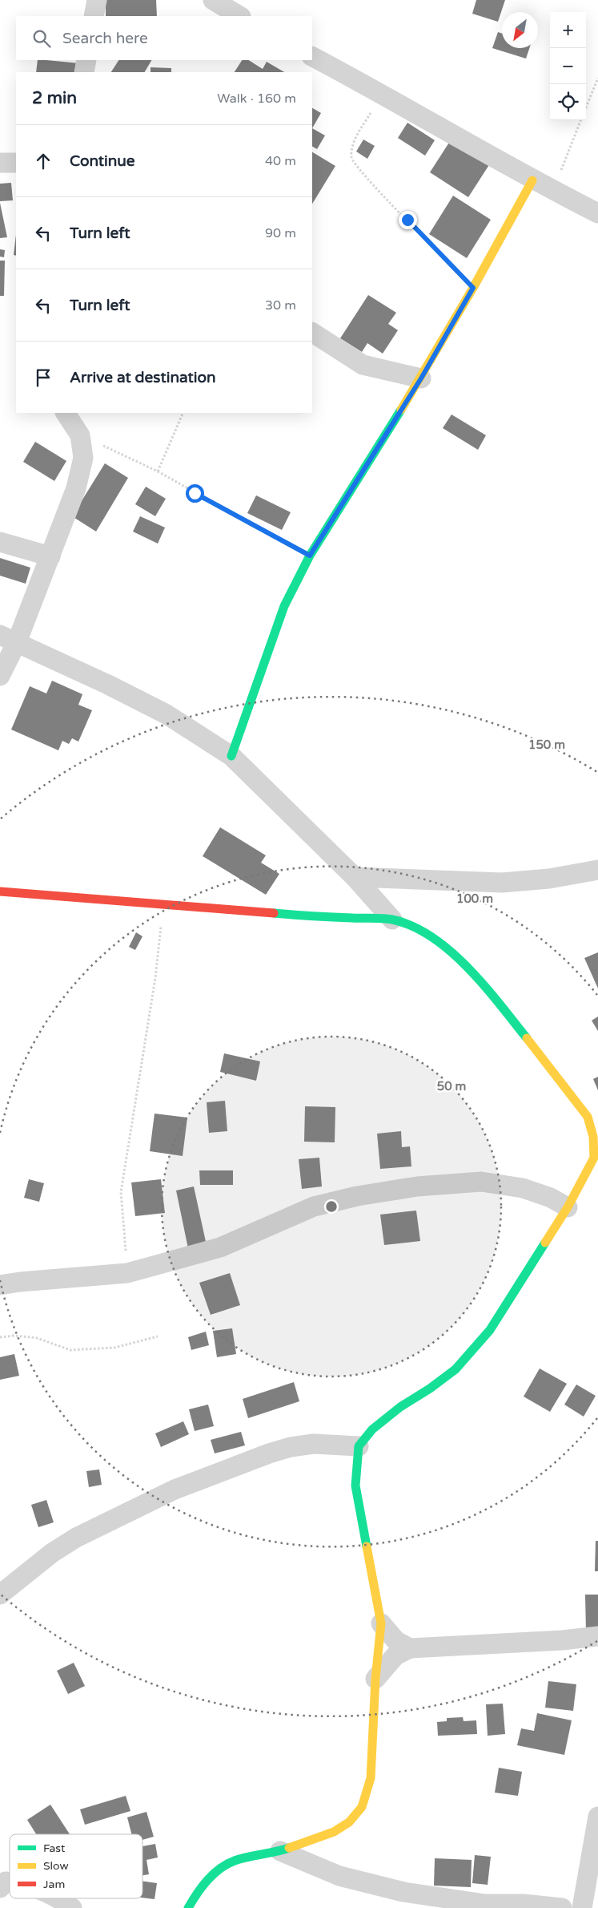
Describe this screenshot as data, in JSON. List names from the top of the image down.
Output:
{
  "legend": ["Fast", "Slow", "Jam"],
  "north": "bottom left",
  "page": {
    "map_buttons": ["+", "−"],
    "search": "Search here",
    "heading": ["2 min", "Walk · 160 m"],
    "list": [
      ["Continue", "40 m"],
      ["Turn left", "90 m"],
      ["Turn left", "30 m"],
      "Arrive at destination"
    ]
  },
  "rings": ["150 m", "100 m", "50 m"]
}
